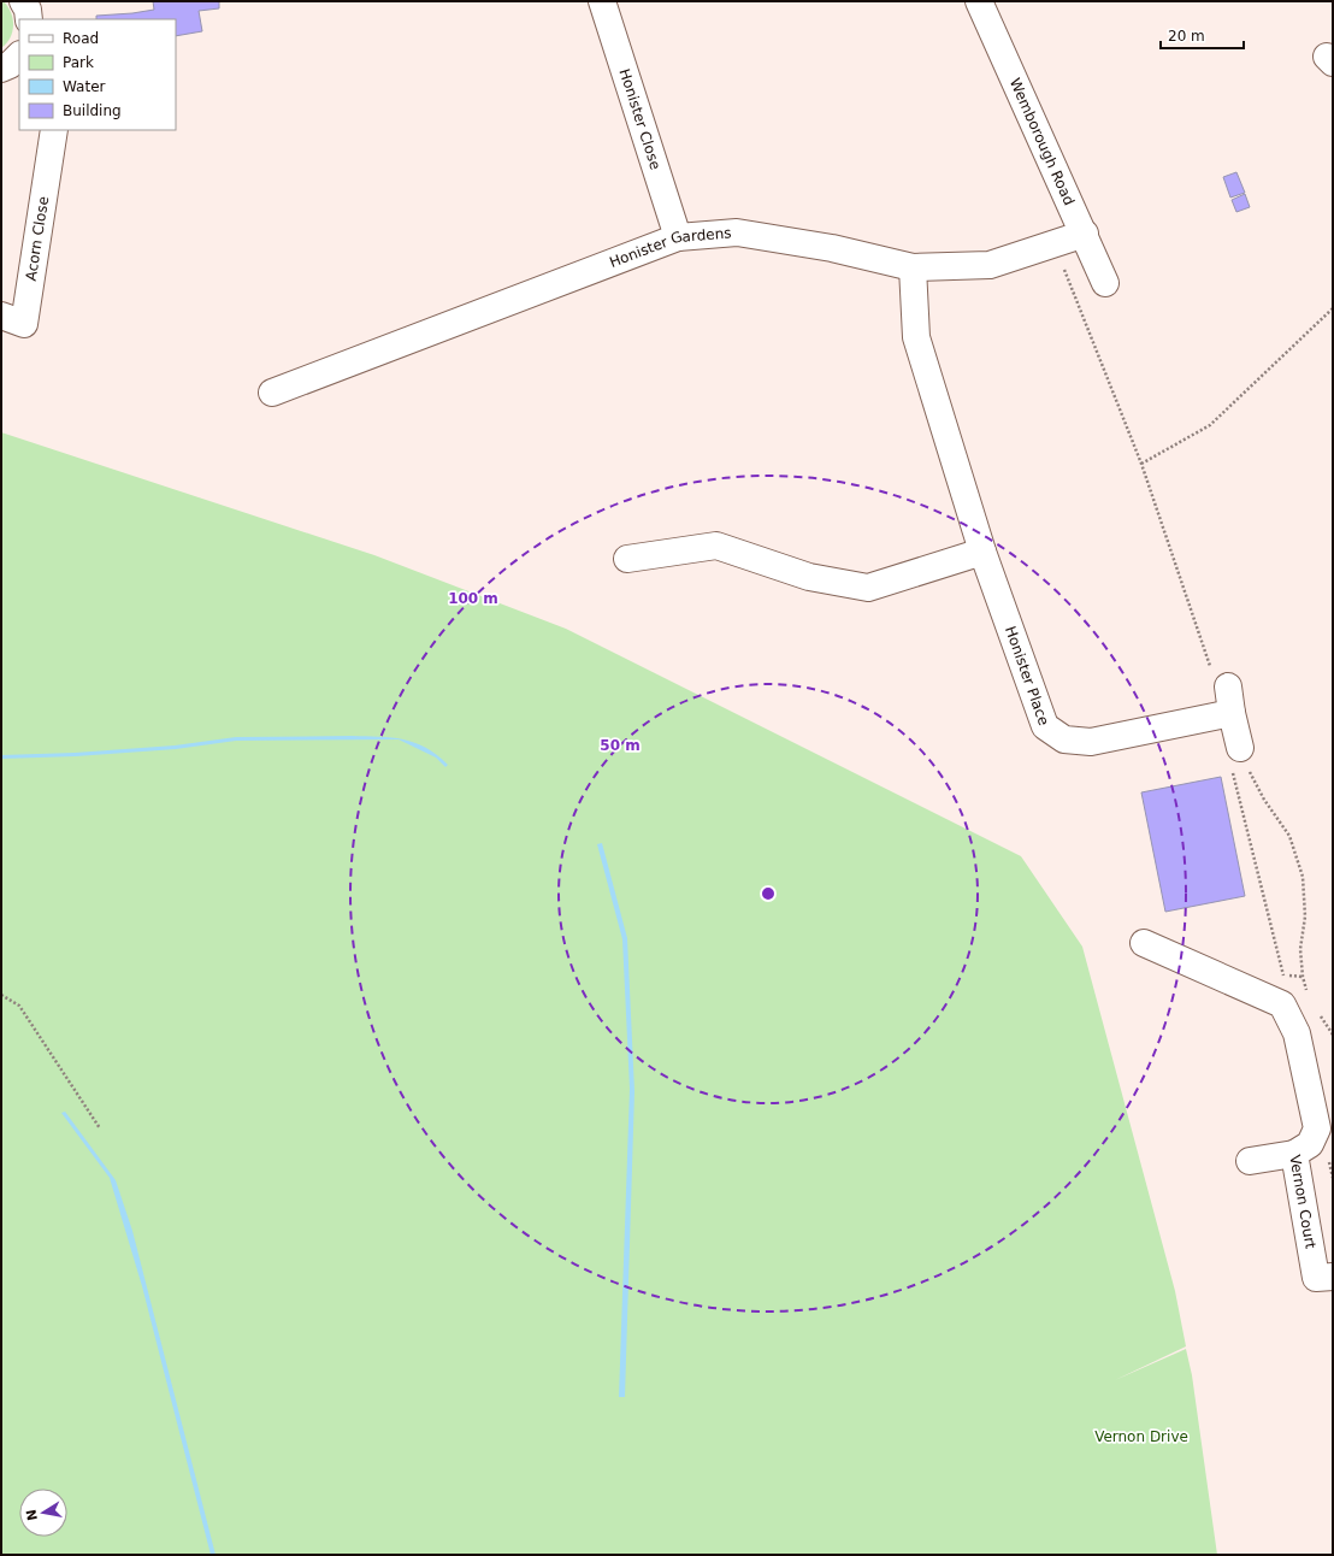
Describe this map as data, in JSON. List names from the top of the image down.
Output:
{
  "streets": {
    "street": [
      "Honister Close",
      "Wemborough Road",
      "Acorn Close",
      "Honister Gardens",
      "Honister Place",
      "Vernon Court"
    ]
  },
  "crossings": [
    ["Honister Close", "Honister Gardens"],
    ["Wemborough Road", "Honister Gardens"],
    ["Honister Gardens", "Honister Place"]
  ],
  "parks": ["Vernon Drive"],
  "legend": [
    "Road",
    "Park",
    "Water",
    "Building"
  ],
  "scale_bar": "20 m",
  "north": "left",
  "rings": ["100 m", "50 m"]
}
